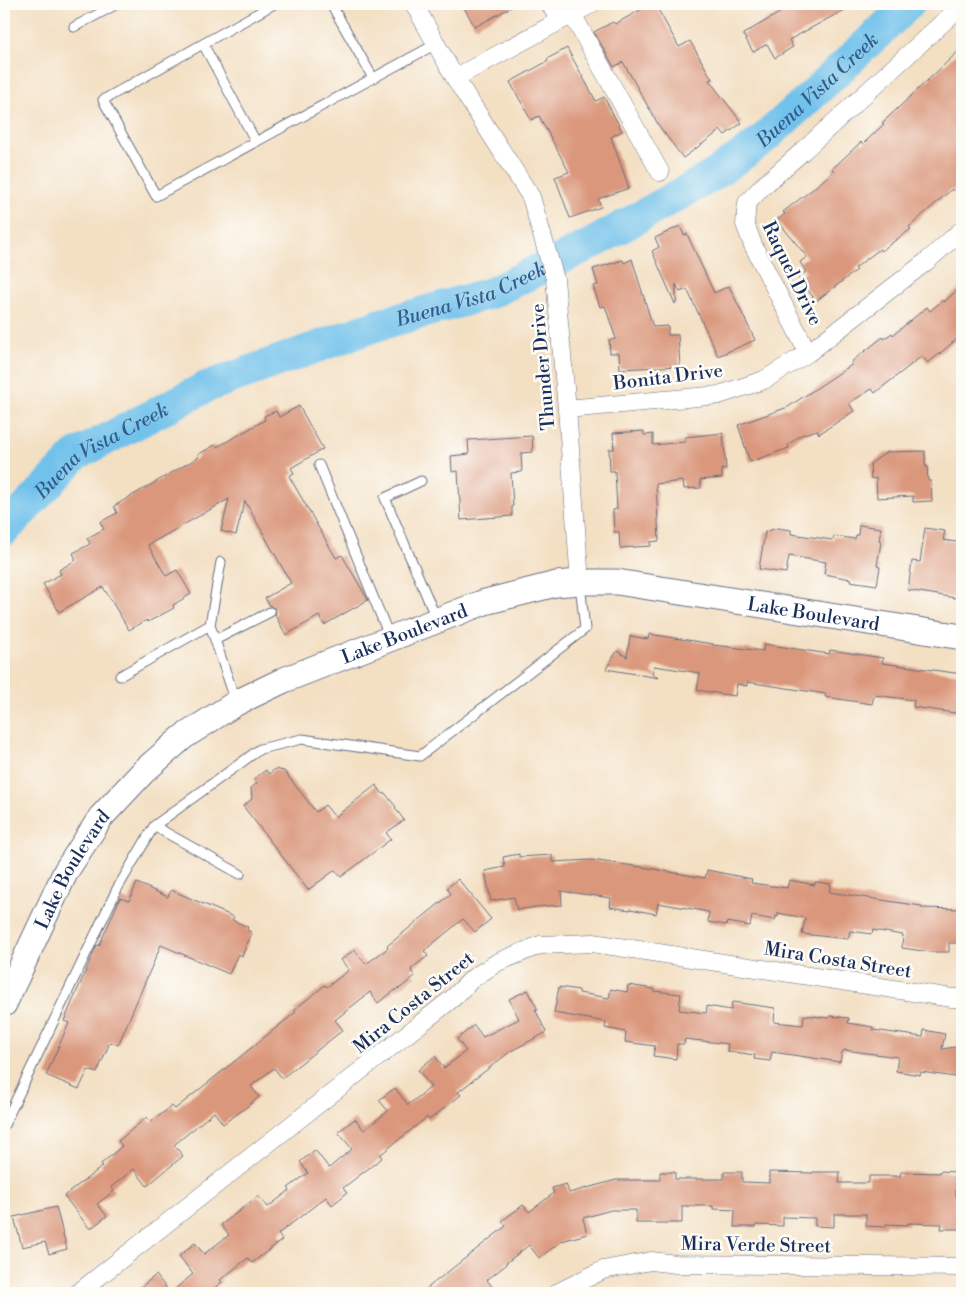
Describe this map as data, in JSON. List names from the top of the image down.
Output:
{
  "streets": {
    "main road": ["Lake Boulevard"],
    "street": [
      "Raquel Drive",
      "Thunder Drive",
      "Bonita Drive",
      "Mira Costa Street",
      "Mira Verde Street"
    ]
  },
  "crossings": [
    ["Raquel Drive", "Bonita Drive"],
    ["Thunder Drive", "Bonita Drive"],
    ["Thunder Drive", "Lake Boulevard"]
  ],
  "water": ["Buena Vista Creek"]
}
